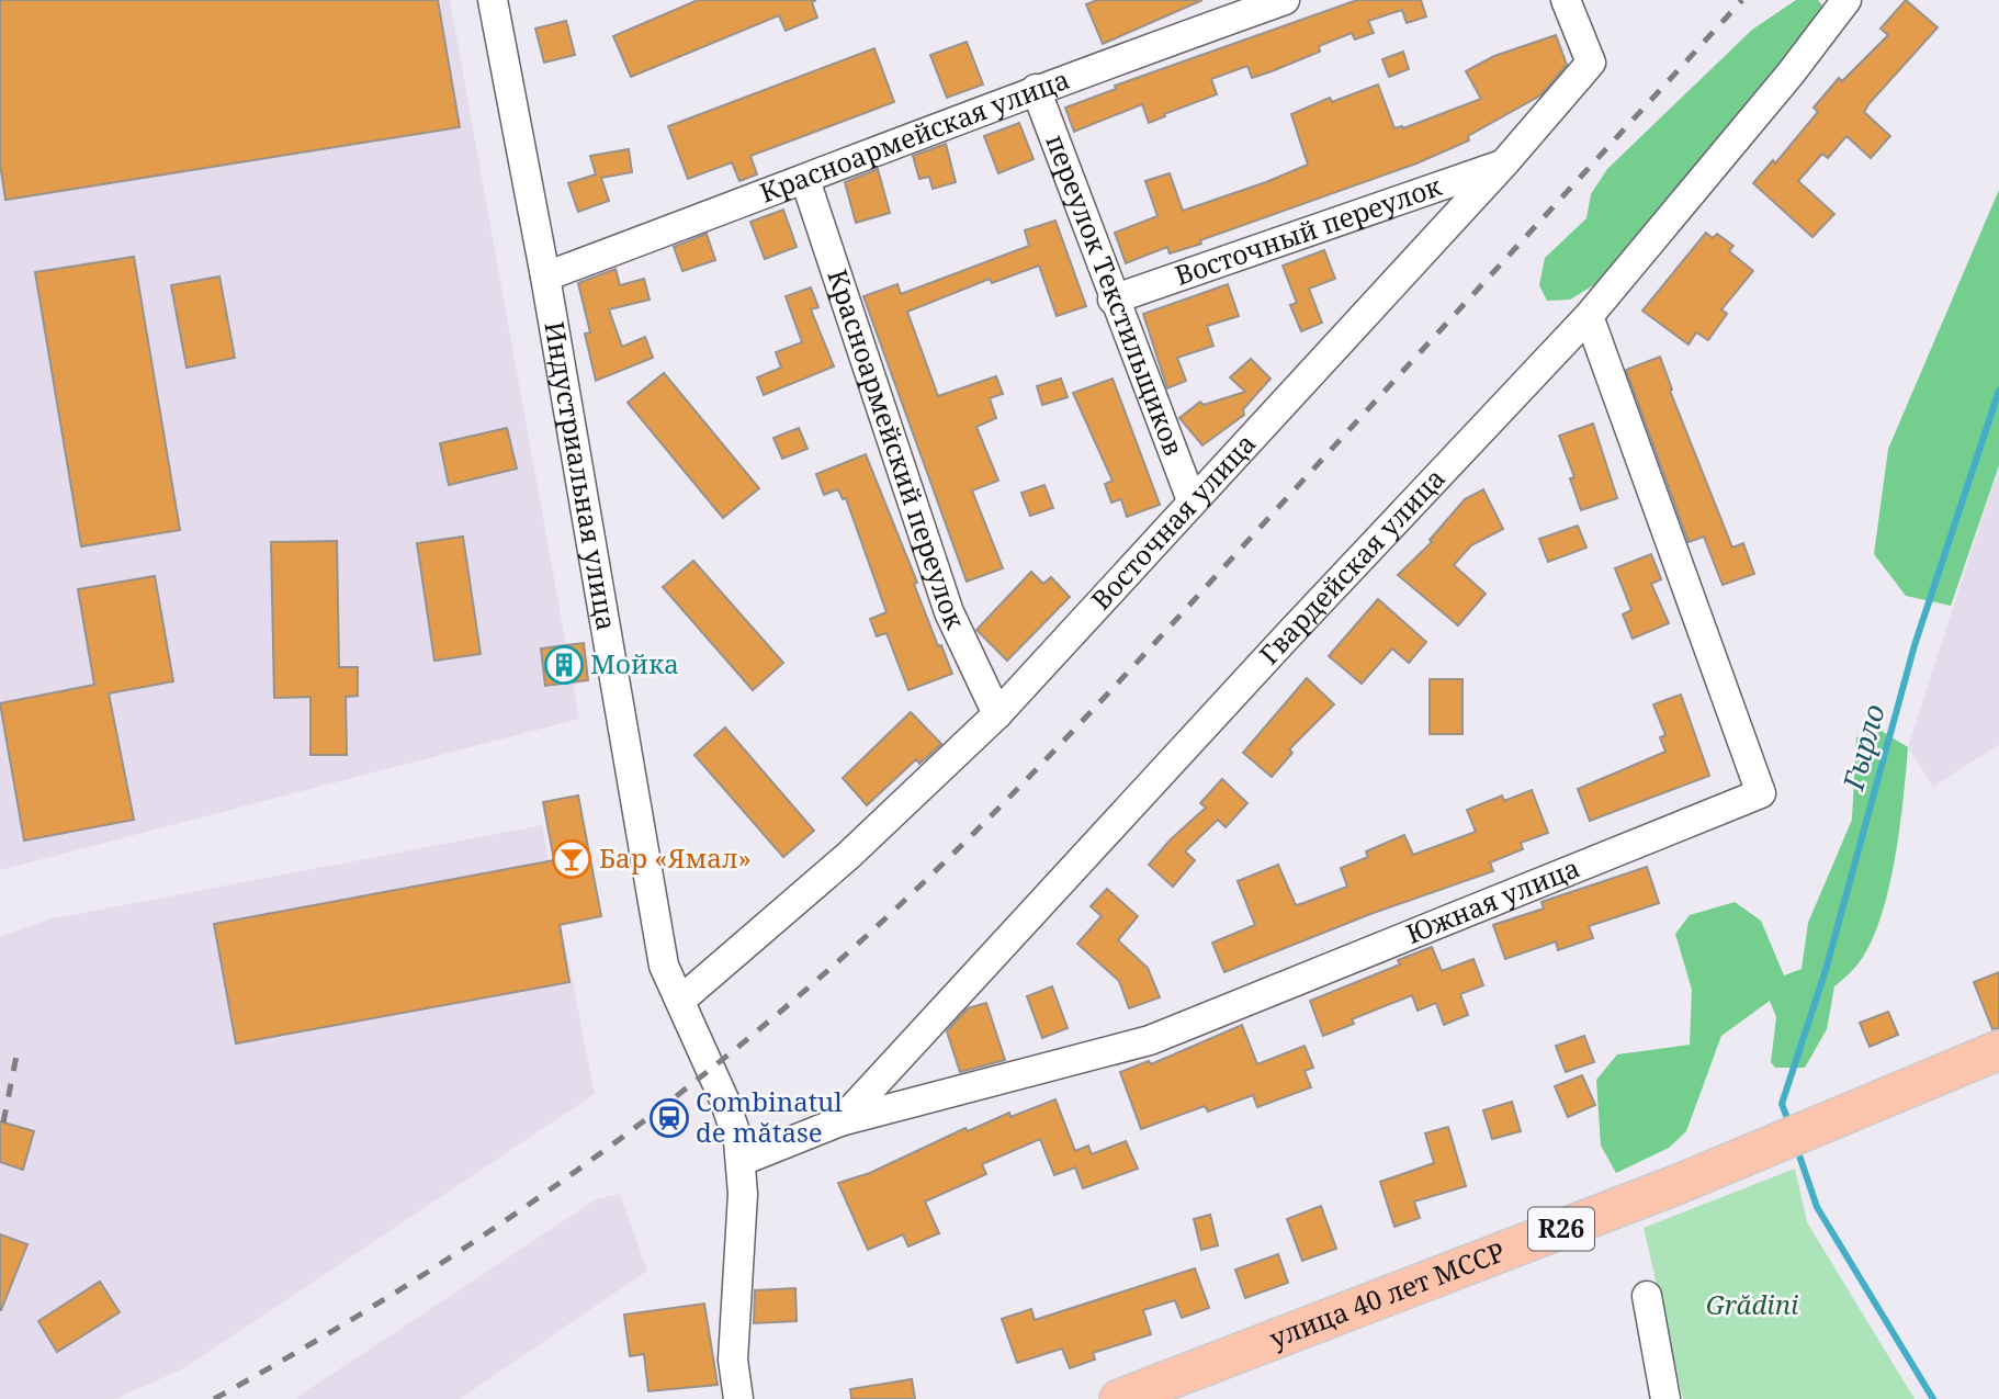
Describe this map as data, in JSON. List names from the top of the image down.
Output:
{
  "streets": {
    "main road": ["R26", "улица 40 лет МССР"],
    "street": [
      "Красноармейская улица",
      "Восточный переулок",
      "переулок Текстильщиков",
      "Красноармейский переулок",
      "Индустриальная улица",
      "Восточная улица",
      "Гвардейская улица",
      "Южная улица"
    ]
  },
  "crossings": [
    ["Красноармейская улица", "переулок Текстильщиков"],
    ["Красноармейская улица", "Красноармейский переулок"],
    ["Красноармейская улица", "Индустриальная улица"],
    ["Восточный переулок", "переулок Текстильщиков"],
    ["Восточный переулок", "Восточная улица"],
    ["переулок Текстильщиков", "Восточная улица"],
    ["Красноармейский переулок", "Восточная улица"],
    ["Индустриальная улица", "Восточная улица"],
    ["Индустриальная улица", "Южная улица"],
    ["Гвардейская улица", "Южная улица"]
  ],
  "water": ["Гырло"],
  "parks": ["Grădini"],
  "places": {
    "building": ["Мойка"],
    "bar": ["Бар «Ямал»"],
    "station": ["Combinatul de mătase"]
  }
}
